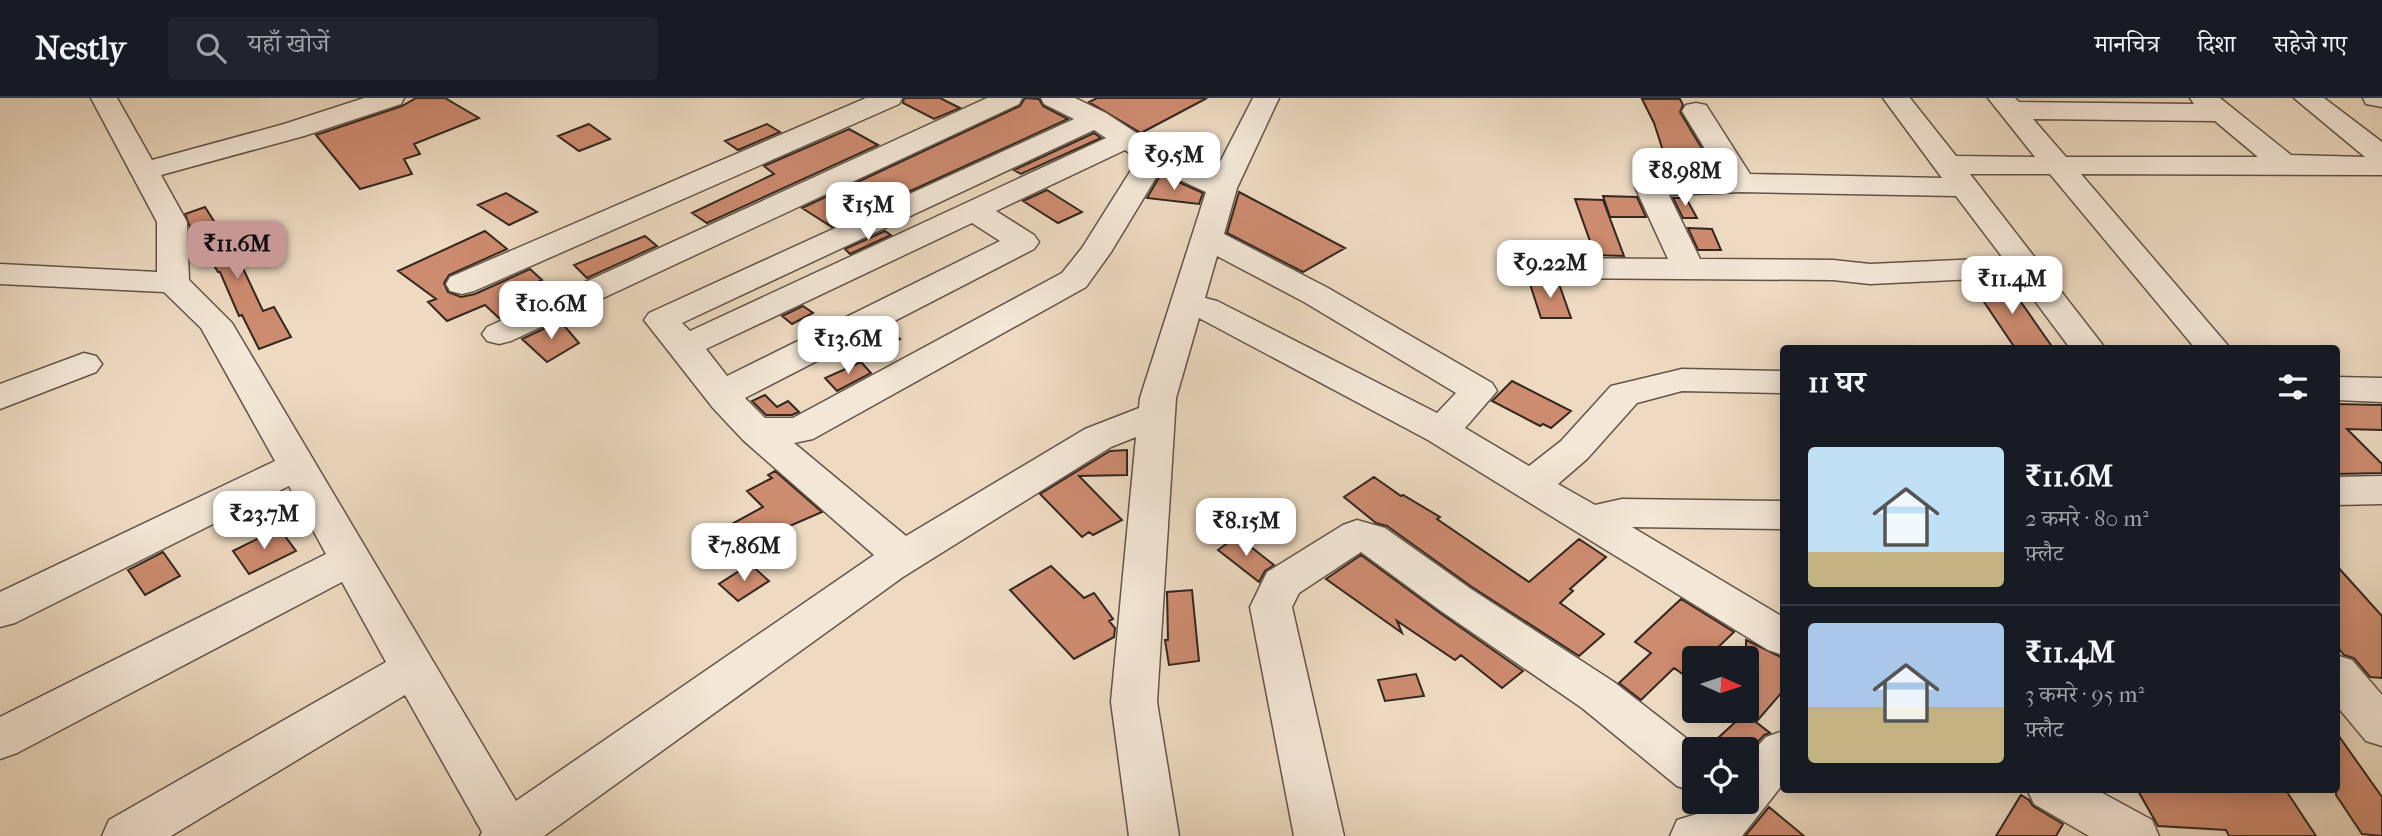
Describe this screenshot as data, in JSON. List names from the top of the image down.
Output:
{
  "north": "right",
  "page": {
    "header": "Nestly",
    "search": "यहाँ खोजें",
    "nav": ["मानचित्र", "दिशा", "सहेजे गए"],
    "price": [
      "₹9.5M",
      "₹8.98M",
      "₹15M",
      "₹11.6M",
      "₹9.22M",
      "₹11.4M",
      "₹10.6M",
      "₹13.6M",
      "₹23.7M",
      "₹8.15M",
      "₹7.86M"
    ],
    "heading": "11 घर",
    "list": [
      {
        "name": "₹11.6M",
        "note": "2 कमरे · 80 m² · फ़्लैट"
      },
      {
        "name": "₹11.4M",
        "note": "3 कमरे · 95 m² · फ़्लैट"
      }
    ]
  }
}
